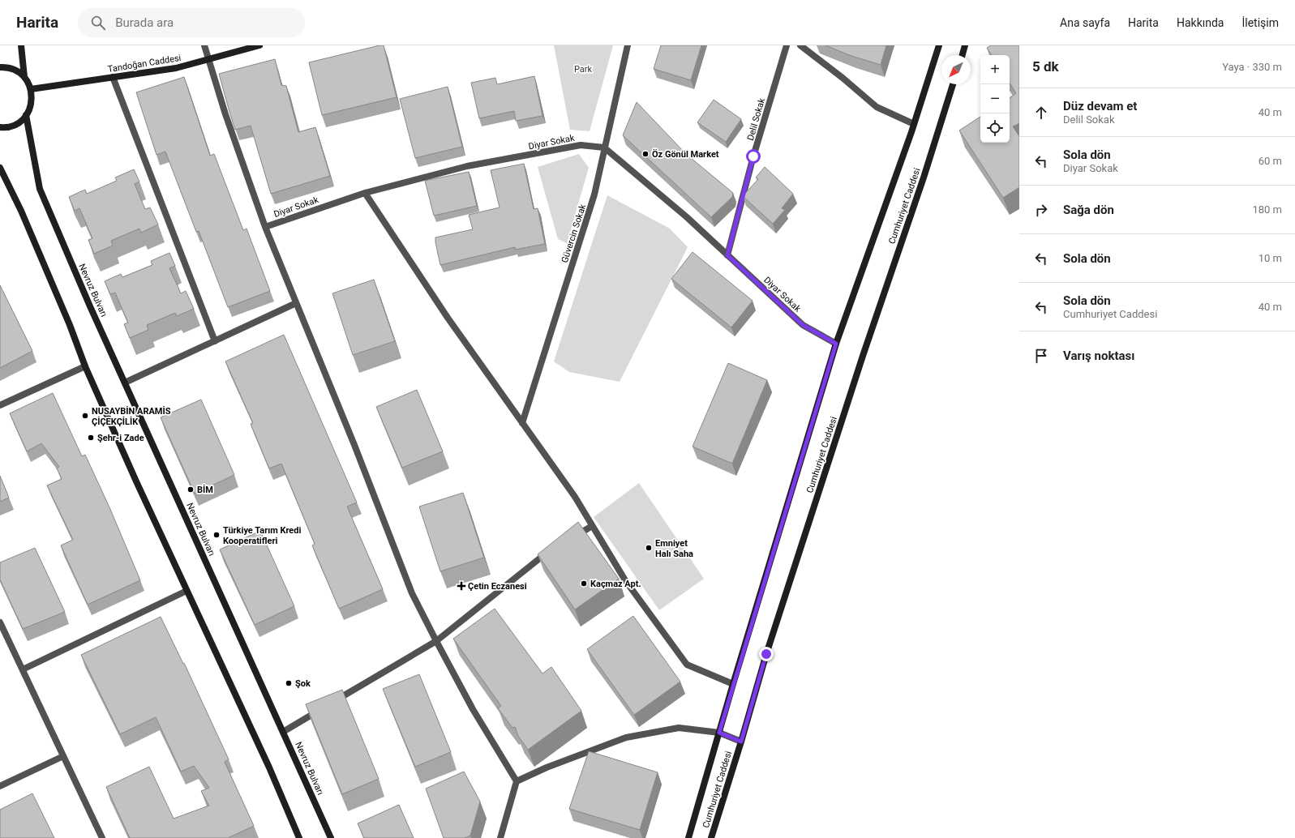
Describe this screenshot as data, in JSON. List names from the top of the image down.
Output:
{
  "streets": {
    "main road": ["Tandoğan Caddesi", "Cumhuriyet Caddesi", "Nevruz Bulvarı"],
    "street": ["Delil Sokak", "Diyar Sokak", "Güvercin Sokak"]
  },
  "crossings": [
    ["Delil Sokak", "Diyar Sokak"],
    ["Diyar Sokak", "Güvercin Sokak"]
  ],
  "parks": ["Park"],
  "places": {
    "other": [
      "Öz Gönül Market",
      "NUSAYBİN ARAMİS ÇİÇEKÇİLİK",
      "Şehr-i Zade",
      "BİM",
      "Türkiye Tarım Kredi Kooperatifleri",
      "Emniyet Halı Saha",
      "Kaçmaz Apt.",
      "Şok"
    ],
    "health": ["Çetin Eczanesi"]
  },
  "north": "bottom left",
  "page": {
    "header": "Harita",
    "search": "Burada ara",
    "nav": [
      "Ana sayfa",
      "Harita",
      "Hakkında",
      "İletişim"
    ],
    "heading": ["5 dk", "Yaya · 330 m"],
    "map_buttons": ["+", "−"],
    "list": [
      ["Düz devam et", "Delil Sokak", "40 m"],
      ["Sola dön", "Diyar Sokak", "60 m"],
      ["Sağa dön", "180 m"],
      ["Sola dön", "10 m"],
      ["Sola dön", "Cumhuriyet Caddesi", "40 m"],
      "Varış noktası"
    ]
  }
}
